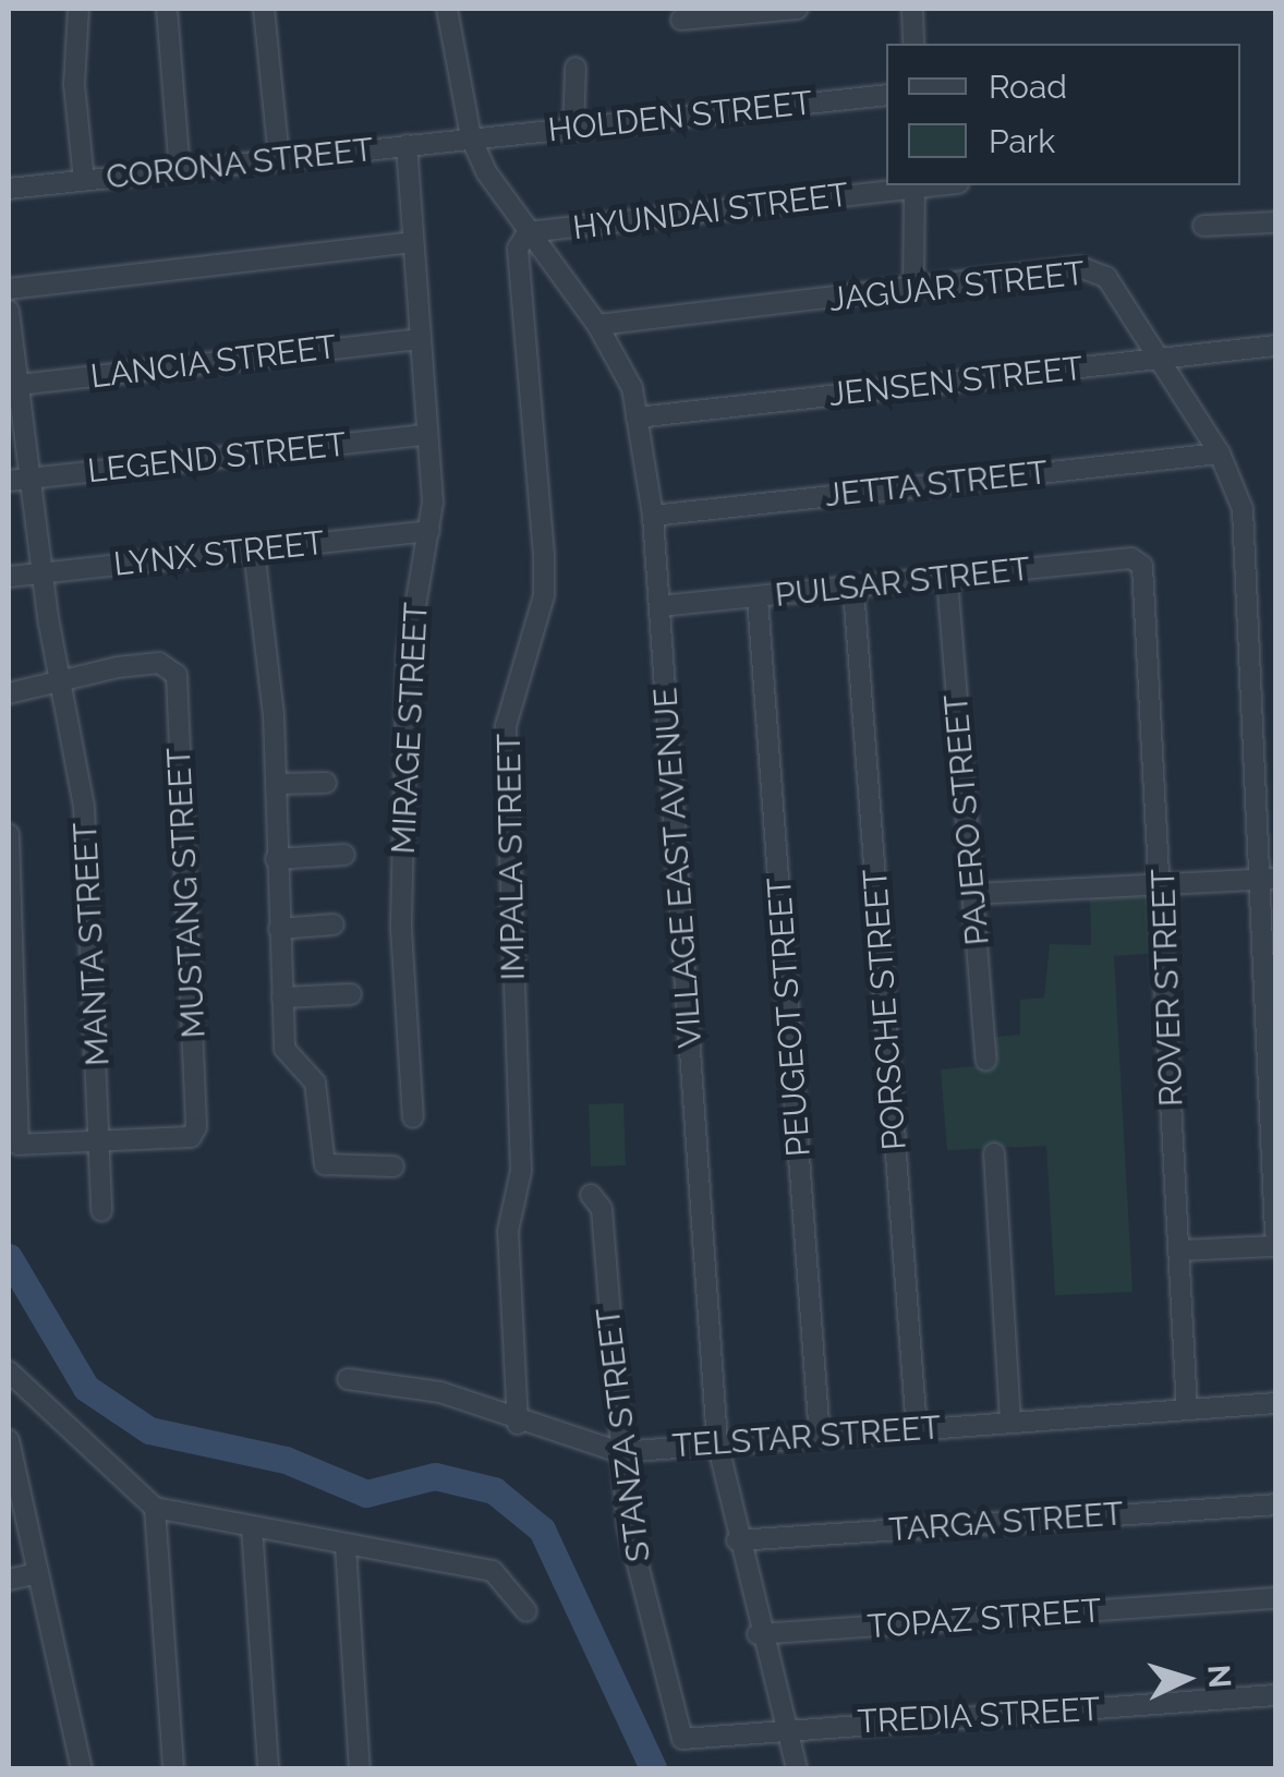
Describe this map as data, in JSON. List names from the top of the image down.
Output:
{
  "streets": {
    "street": [
      "HOLDEN STREET",
      "CORONA STREET",
      "HYUNDAI STREET",
      "JAGUAR STREET",
      "LANCIA STREET",
      "JENSEN STREET",
      "LEGEND STREET",
      "JETTA STREET",
      "LYNX STREET",
      "PULSAR STREET",
      "MIRAGE STREET",
      "PAJERO STREET",
      "IMPALA STREET",
      "VILLAGE EAST AVENUE",
      "MUSTANG STREET",
      "MANTA STREET",
      "ROVER STREET",
      "PORSCHE STREET",
      "PEUGEOT STREET",
      "STANZA STREET",
      "TELSTAR STREET",
      "TARGA STREET",
      "TOPAZ STREET",
      "TREDIA STREET"
    ]
  },
  "crossings": [
    ["HOLDEN STREET", "CORONA STREET"],
    ["HOLDEN STREET", "VILLAGE EAST AVENUE"],
    ["CORONA STREET", "MIRAGE STREET"],
    ["CORONA STREET", "VILLAGE EAST AVENUE"],
    ["HYUNDAI STREET", "IMPALA STREET"],
    ["HYUNDAI STREET", "VILLAGE EAST AVENUE"],
    ["JAGUAR STREET", "JENSEN STREET"],
    ["JAGUAR STREET", "JETTA STREET"],
    ["JAGUAR STREET", "VILLAGE EAST AVENUE"],
    ["LANCIA STREET", "MIRAGE STREET"],
    ["LANCIA STREET", "MANTA STREET"],
    ["JENSEN STREET", "VILLAGE EAST AVENUE"],
    ["LEGEND STREET", "MIRAGE STREET"],
    ["LEGEND STREET", "MANTA STREET"],
    ["JETTA STREET", "VILLAGE EAST AVENUE"],
    ["LYNX STREET", "MIRAGE STREET"],
    ["LYNX STREET", "MANTA STREET"],
    ["PULSAR STREET", "PAJERO STREET"],
    ["PULSAR STREET", "VILLAGE EAST AVENUE"],
    ["PULSAR STREET", "ROVER STREET"],
    ["PULSAR STREET", "PORSCHE STREET"],
    ["PULSAR STREET", "PEUGEOT STREET"],
    ["IMPALA STREET", "VILLAGE EAST AVENUE"],
    ["IMPALA STREET", "TELSTAR STREET"],
    ["VILLAGE EAST AVENUE", "TELSTAR STREET"],
    ["VILLAGE EAST AVENUE", "TARGA STREET"],
    ["VILLAGE EAST AVENUE", "TOPAZ STREET"],
    ["VILLAGE EAST AVENUE", "TREDIA STREET"],
    ["MUSTANG STREET", "MANTA STREET"],
    ["ROVER STREET", "TELSTAR STREET"],
    ["PORSCHE STREET", "TELSTAR STREET"],
    ["PEUGEOT STREET", "TELSTAR STREET"],
    ["STANZA STREET", "TELSTAR STREET"],
    ["STANZA STREET", "TREDIA STREET"]
  ],
  "legend": ["Road", "Park"],
  "north": "right"
}
